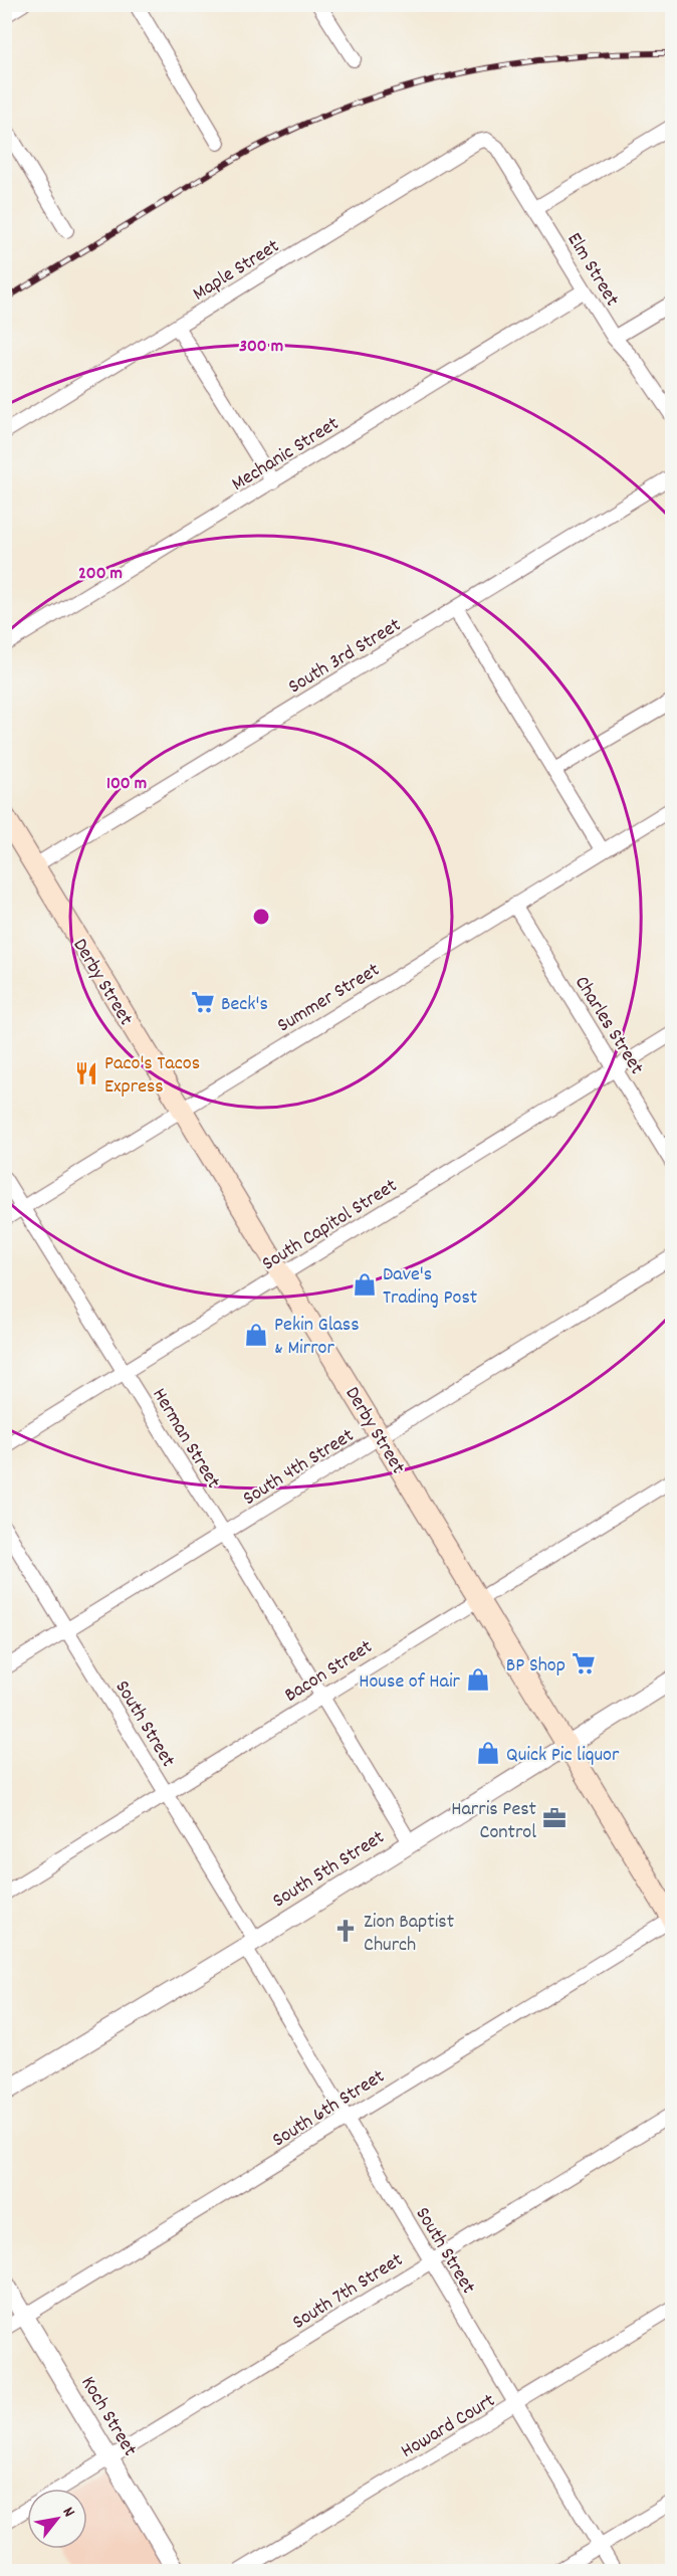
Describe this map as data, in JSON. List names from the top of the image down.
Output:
{
  "streets": {
    "main road": ["Derby Street"],
    "street": [
      "Maple Street",
      "Elm Street",
      "Mechanic Street",
      "South 3rd Street",
      "Summer Street",
      "Charles Street",
      "South Capitol Street",
      "Herman Street",
      "South 4th Street",
      "Bacon Street",
      "South Street",
      "South 5th Street",
      "South 6th Street",
      "South 7th Street",
      "Koch Street",
      "Howard Court"
    ]
  },
  "crossings": [
    ["Maple Street", "Elm Street"],
    ["Elm Street", "Mechanic Street"],
    ["South 3rd Street", "Derby Street"],
    ["Derby Street", "Summer Street"],
    ["Derby Street", "South Capitol Street"],
    ["Derby Street", "South 4th Street"],
    ["Derby Street", "Bacon Street"],
    ["Derby Street", "South 5th Street"],
    ["Derby Street", "South 6th Street"],
    ["Summer Street", "Charles Street"],
    ["Summer Street", "Herman Street"],
    ["Charles Street", "South Capitol Street"],
    ["South Capitol Street", "Herman Street"],
    ["Herman Street", "South 4th Street"],
    ["Herman Street", "Bacon Street"],
    ["Herman Street", "South 5th Street"],
    ["South 4th Street", "South Street"],
    ["Bacon Street", "South Street"],
    ["South Street", "South 5th Street"],
    ["South Street", "South 6th Street"],
    ["South Street", "South 7th Street"],
    ["South Street", "Howard Court"],
    ["South 6th Street", "Koch Street"],
    ["South 7th Street", "Koch Street"]
  ],
  "places": {
    "supermarket": ["Beck's", "BP Shop"],
    "restaurant": ["Paco's Tacos Express"],
    "shop": [
      "Dave's Trading Post",
      "Pekin Glass & Mirror",
      "House of Hair",
      "Quick Pic liquor"
    ],
    "office": ["Harris Pest Control"],
    "church": ["Zion Baptist Church"]
  },
  "north": "top right",
  "rings": ["300 m", "200 m", "100 m"]
}
